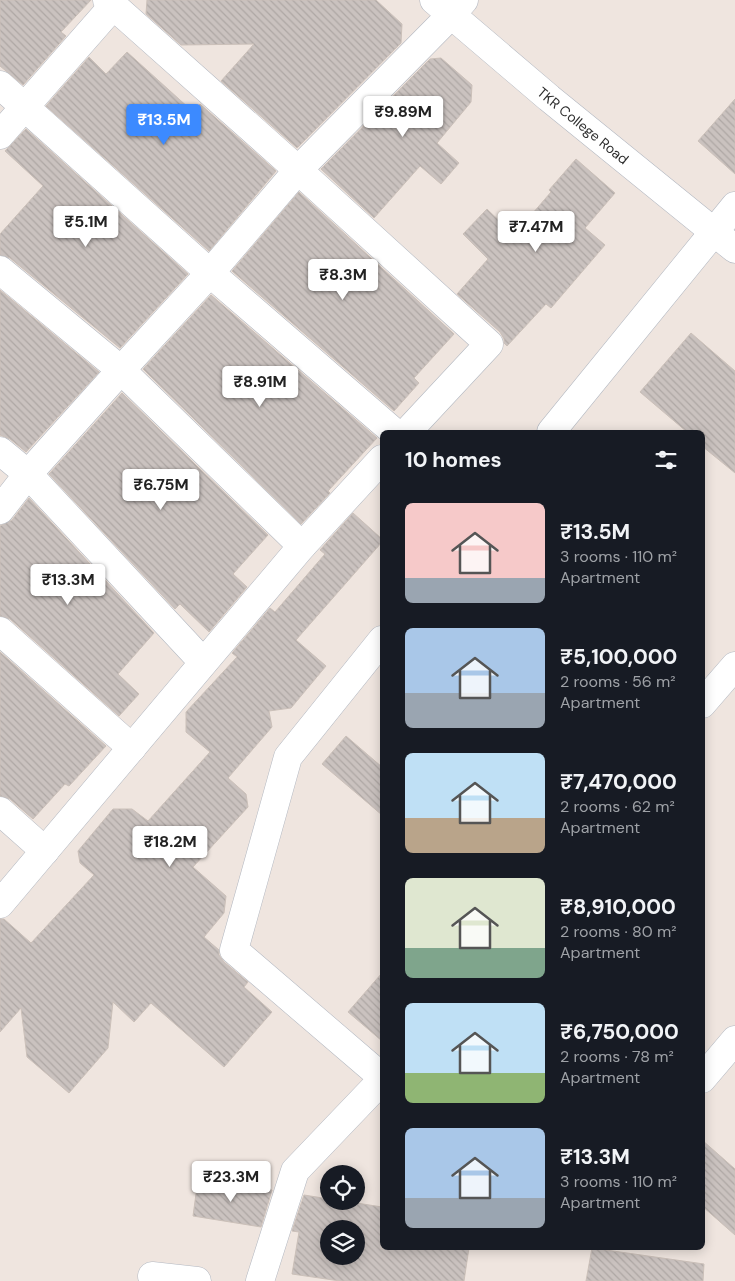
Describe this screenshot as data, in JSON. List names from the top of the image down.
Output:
{
  "streets": {
    "street": ["TKR College Road"]
  },
  "page": {
    "price": [
      "₹9.89M",
      "₹13.5M",
      "₹5.1M",
      "₹7.47M",
      "₹8.3M",
      "₹8.91M",
      "₹6.75M",
      "₹13.3M",
      "₹18.2M",
      "₹23.3M"
    ],
    "heading": "10 homes",
    "list": [
      {
        "name": "₹13.5M",
        "note": "3 rooms · 110 m² · Apartment"
      },
      {
        "name": "₹5,100,000",
        "note": "2 rooms · 56 m² · Apartment"
      },
      {
        "name": "₹7,470,000",
        "note": "2 rooms · 62 m² · Apartment"
      },
      {
        "name": "₹8,910,000",
        "note": "2 rooms · 80 m² · Apartment"
      },
      {
        "name": "₹6,750,000",
        "note": "2 rooms · 78 m² · Apartment"
      },
      {
        "name": "₹13.3M",
        "note": "3 rooms · 110 m² · Apartment"
      }
    ]
  }
}
